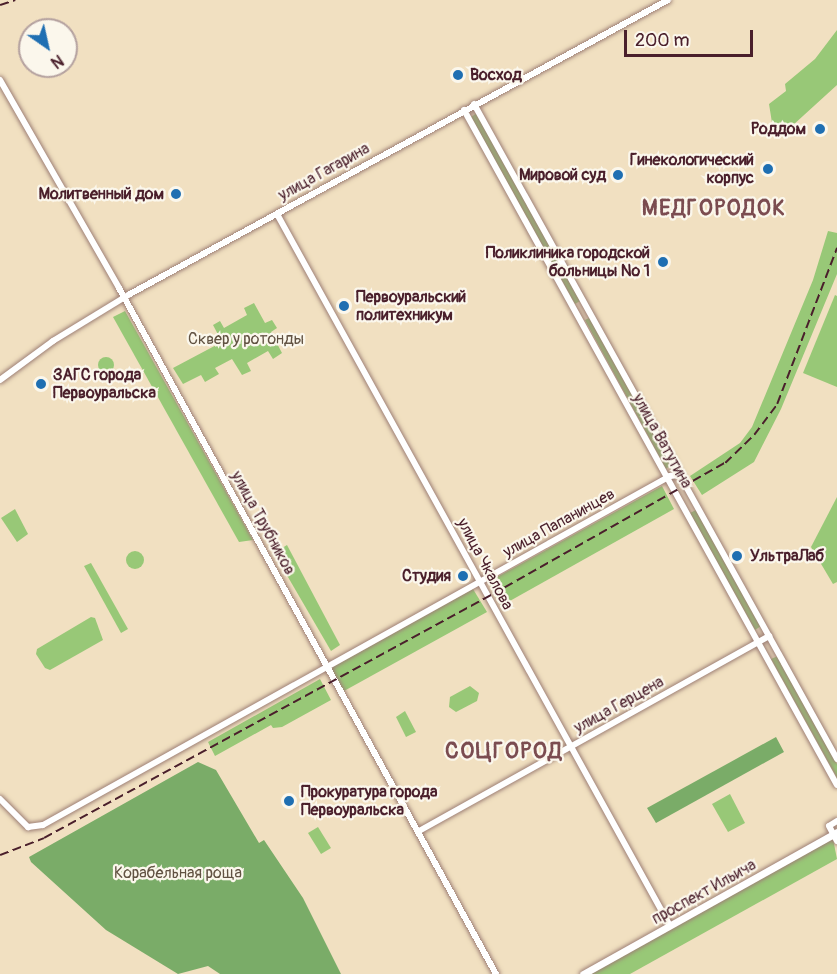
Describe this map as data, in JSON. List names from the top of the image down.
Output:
{
  "streets": {
    "main road": ["проспект Ильича"],
    "street": [
      "улица Гагарина",
      "улица Ватутина",
      "улица Трубников",
      "улица Папанинцев",
      "улица Чкалова",
      "улица Герцена"
    ]
  },
  "crossings": [
    ["улица Гагарина", "улица Ватутина"],
    ["улица Гагарина", "улица Трубников"],
    ["улица Гагарина", "улица Чкалова"],
    ["улица Ватутина", "улица Папанинцев"],
    ["улица Ватутина", "улица Герцена"],
    ["улица Трубников", "улица Папанинцев"],
    ["улица Трубников", "улица Герцена"],
    ["улица Папанинцев", "улица Чкалова"],
    ["улица Чкалова", "улица Герцена"],
    ["улица Чкалова", "проспект Ильича"]
  ],
  "districts": ["МЕДГОРОДОК", "СОЦГОРОД"],
  "parks": ["Сквер у ротонды", "Корабельная роща"],
  "places": [
    "Восход",
    "Роддом",
    "Гинекологический корпус",
    "Мировой суд",
    "Молитвенный дом",
    "Поликлиника городской больницы № 1",
    "Первоуральский политехникум",
    "ЗАГС города Первоуральска",
    "УльтраЛаб",
    "Студия",
    "Прокуратура города Первоуральска"
  ],
  "scale_bar": "200 m",
  "north": "bottom right"
}
